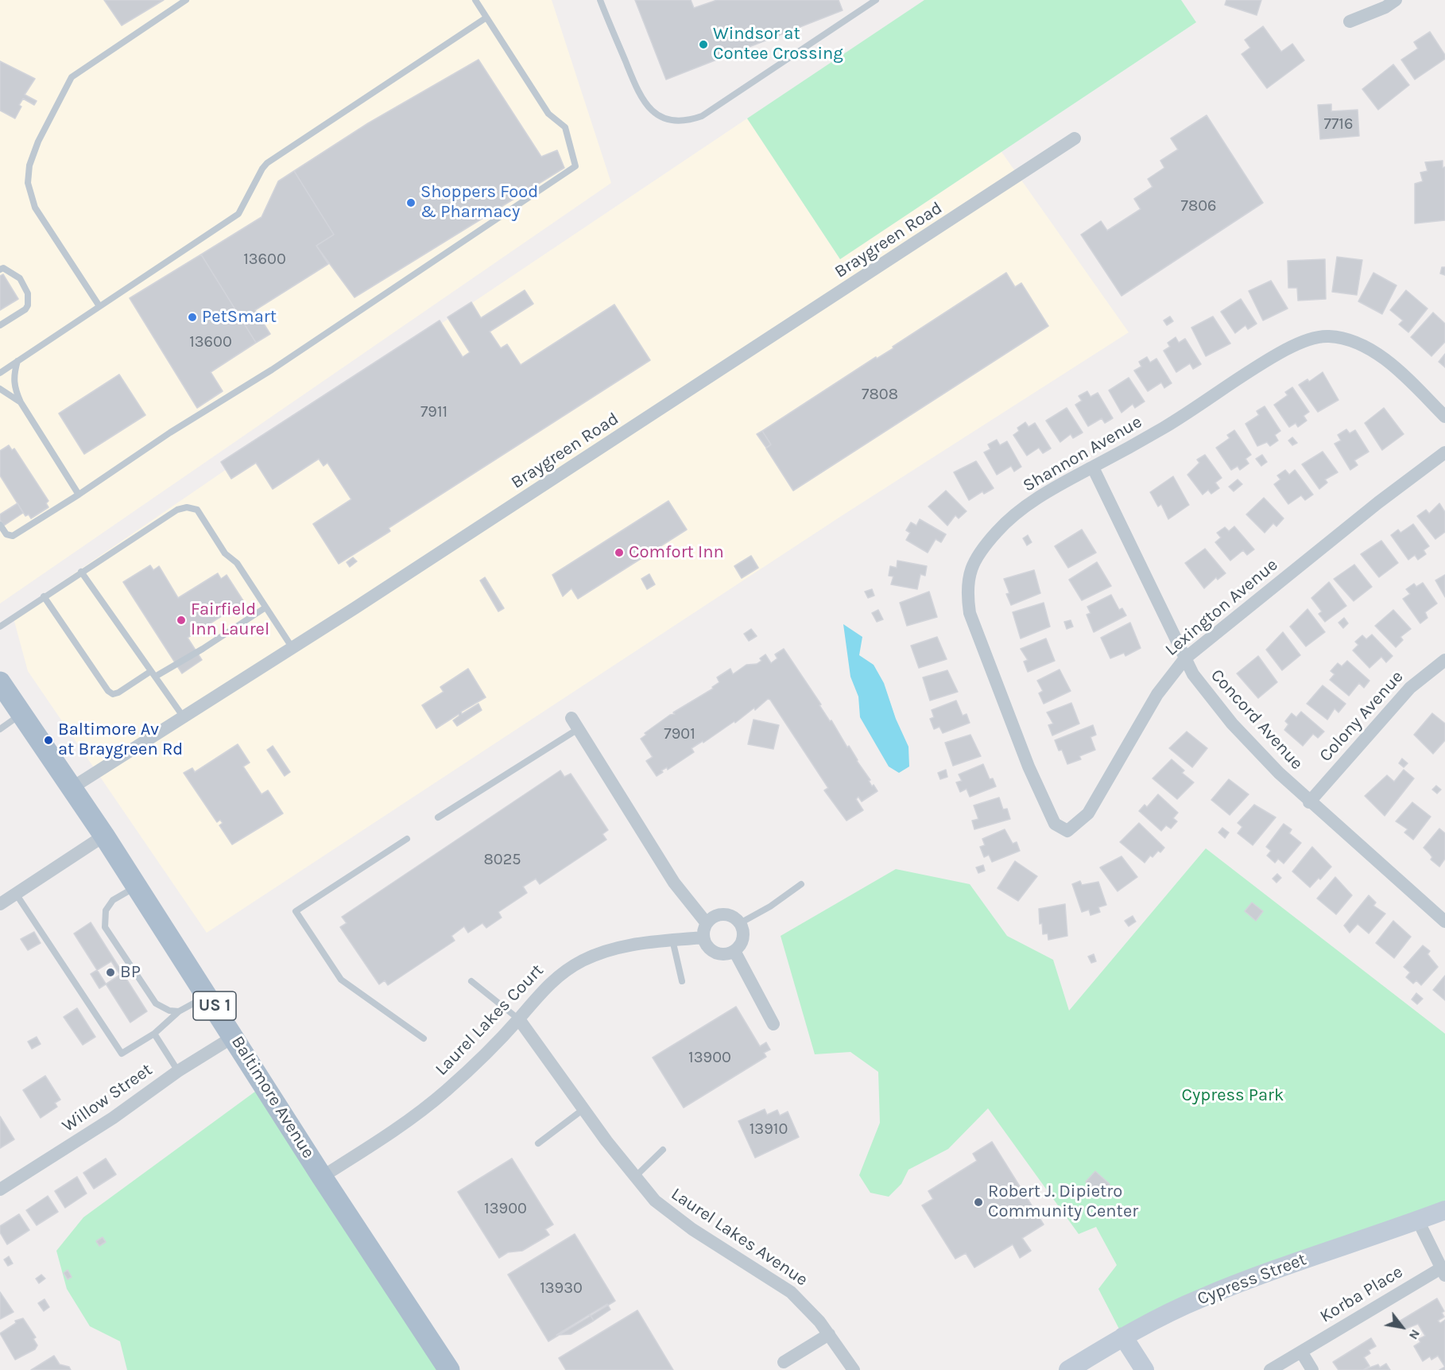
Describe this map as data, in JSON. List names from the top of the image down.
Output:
{
  "streets": {
    "main road": ["US 1", "Baltimore Avenue"],
    "street": [
      "Braygreen Road",
      "Shannon Avenue",
      "Lexington Avenue",
      "Colony Avenue",
      "Concord Avenue",
      "Laurel Lakes Court",
      "Willow Street",
      "Laurel Lakes Avenue",
      "Cypress Street",
      "Korba Place"
    ]
  },
  "crossings": [
    ["Braygreen Road", "Baltimore Avenue"],
    ["Shannon Avenue", "Lexington Avenue"],
    ["Shannon Avenue", "Concord Avenue"],
    ["Lexington Avenue", "Concord Avenue"],
    ["Colony Avenue", "Concord Avenue"],
    ["Laurel Lakes Court", "Baltimore Avenue"],
    ["Laurel Lakes Court", "Laurel Lakes Avenue"],
    ["Baltimore Avenue", "Willow Street"]
  ],
  "parks": ["Cypress Park"],
  "places": [
    "Windsor at Contee Crossing",
    "Shoppers Food & Pharmacy",
    "PetSmart",
    "Comfort Inn",
    "Fairfield Inn Laurel",
    "Baltimore Av at Braygreen Rd",
    "BP",
    "Robert J. Dipietro Community Center"
  ],
  "house_numbers": [
    "7716",
    "7806",
    "13600",
    "13600",
    "7808",
    "7911",
    "7901",
    "8025",
    "13900",
    "13910",
    "13900",
    "13930"
  ],
  "north": "bottom right"
}
